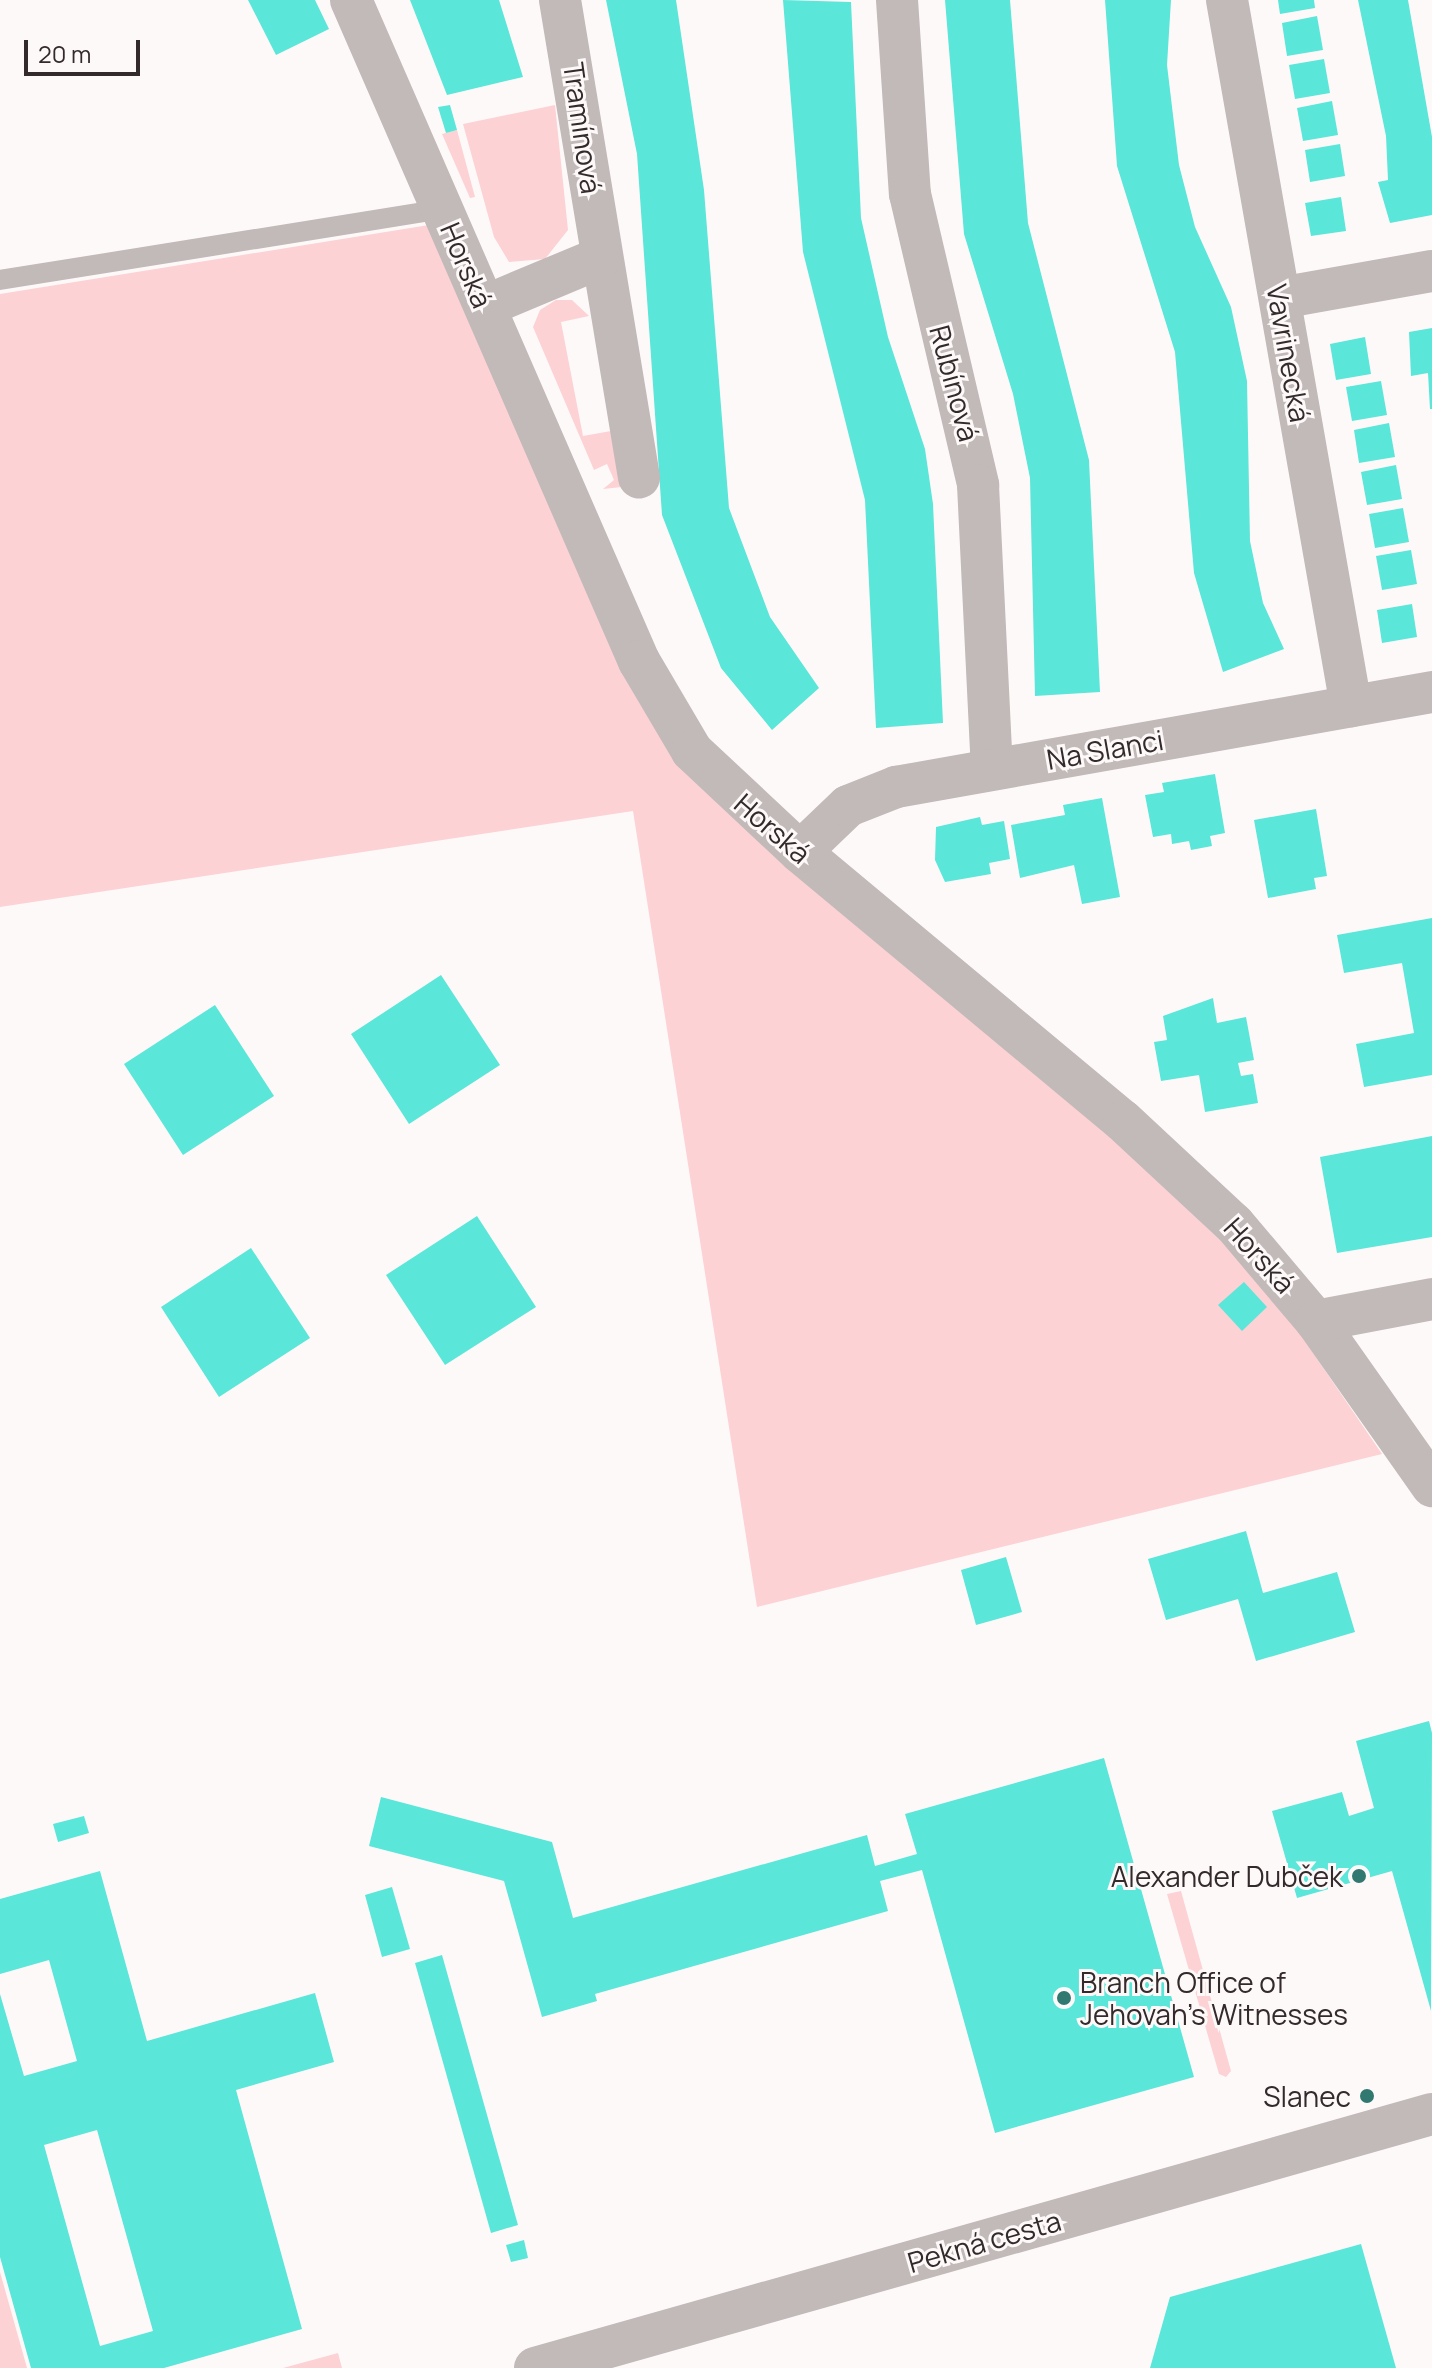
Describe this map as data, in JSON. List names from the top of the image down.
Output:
{
  "streets": {
    "street": [
      "Tramínová",
      "Horská",
      "Vavrinecká",
      "Rubínová",
      "Na Slanci",
      "Pekná cesta"
    ]
  },
  "crossings": [
    ["Horská", "Na Slanci"],
    ["Vavrinecká", "Na Slanci"],
    ["Rubínová", "Na Slanci"]
  ],
  "places": ["Alexander Dubček", "Branch Office of Jehovah's Witnesses", "Slanec"],
  "scale_bar": "20 m"
}
